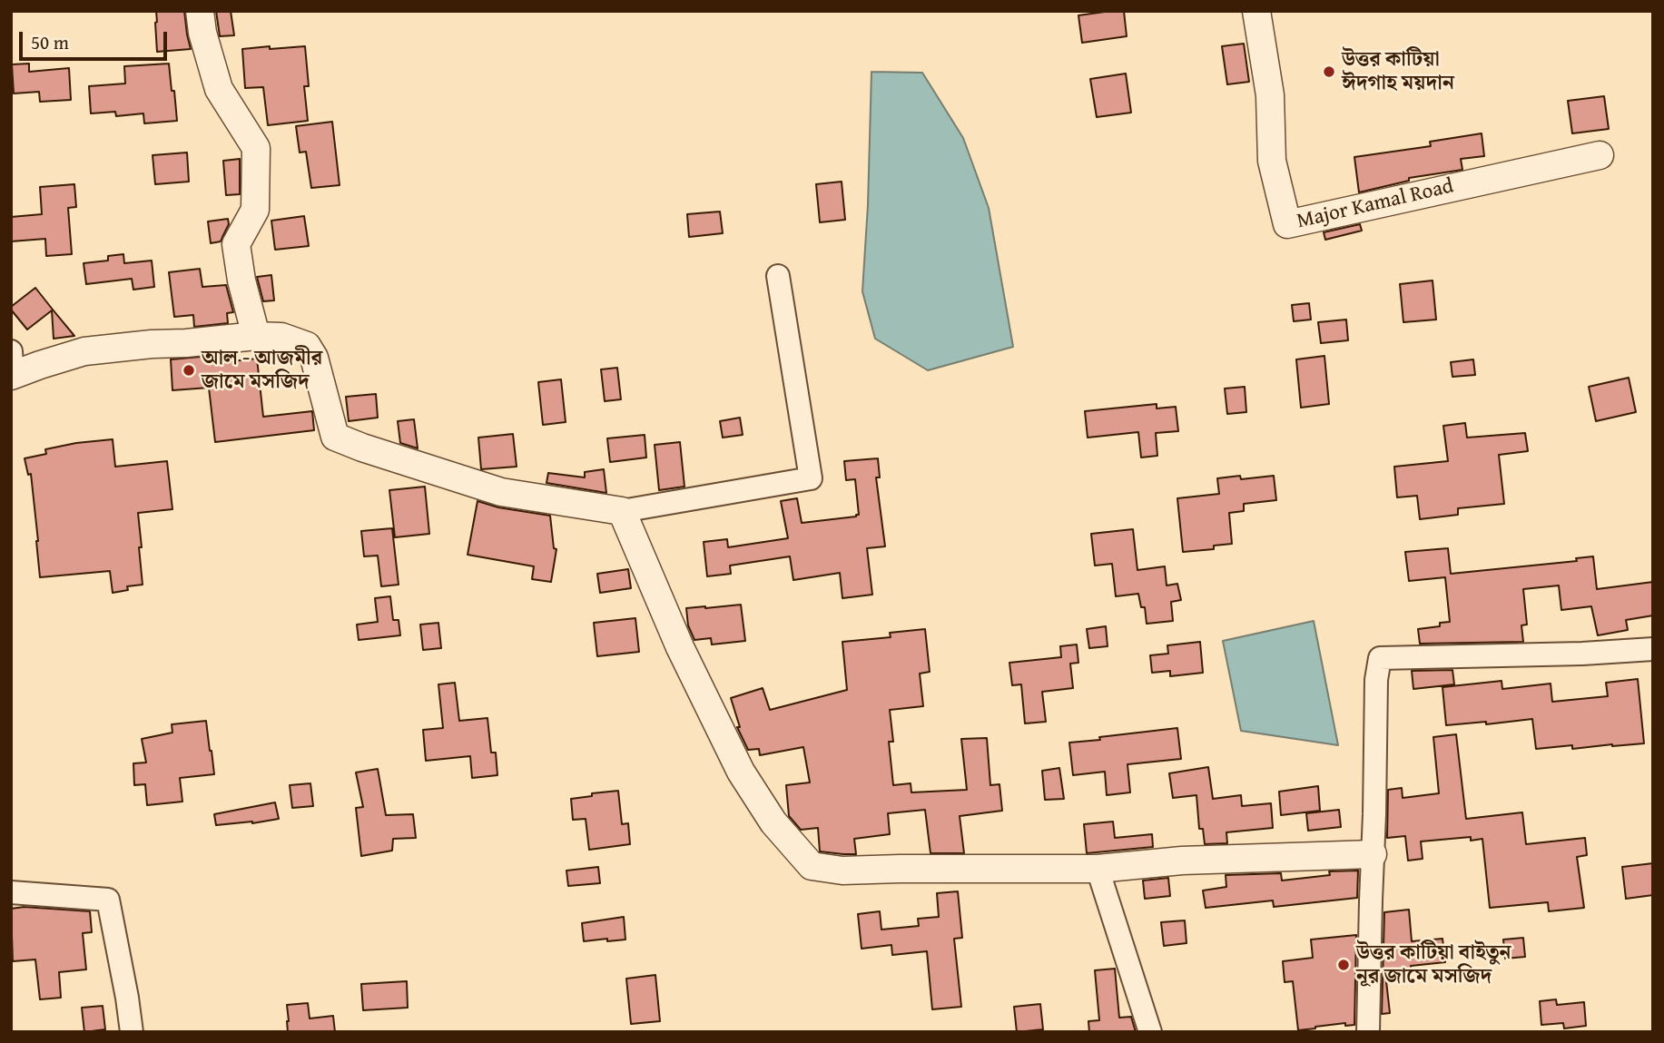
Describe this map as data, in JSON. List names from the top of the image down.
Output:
{
  "streets": {
    "street": ["Major Kamal Road"]
  },
  "places": ["উত্তর কাটিয়া ঈদগাহ ময়দান", "আল - আজমীর জামে মসজিদ", "উত্তর কাটিয়া বাইতুন নূর জামে মসজিদ"],
  "scale_bar": "50 m"
}
